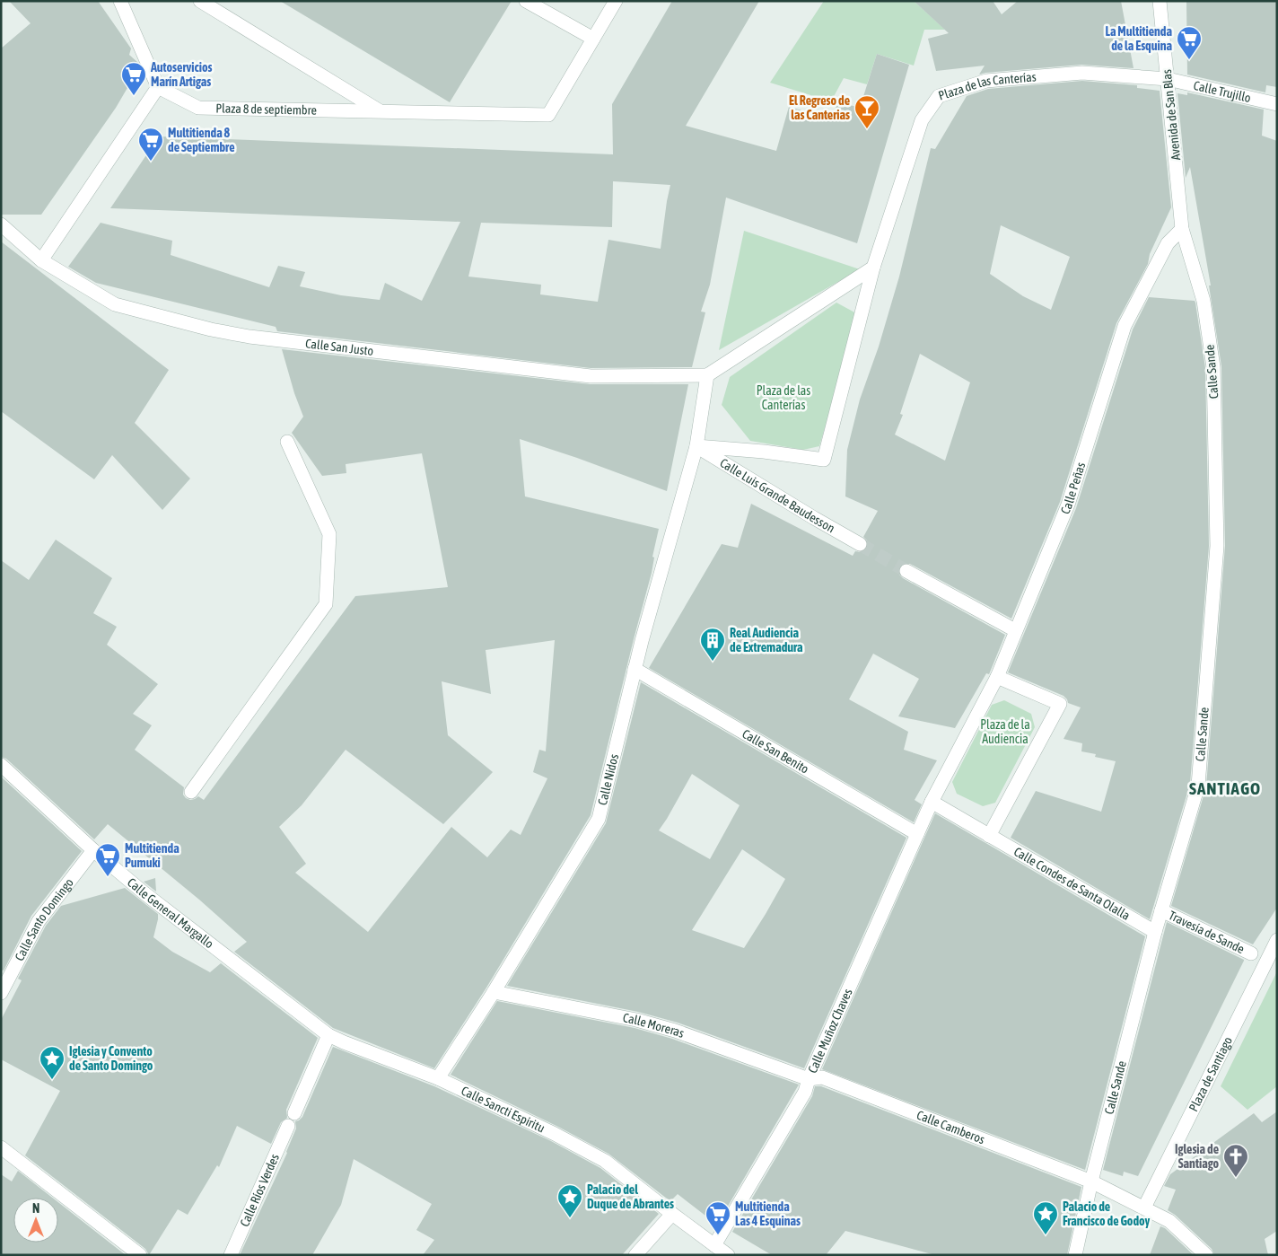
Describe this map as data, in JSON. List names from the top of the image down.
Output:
{
  "streets": {
    "street": [
      "Plaza de las Canterías",
      "Calle Trujillo",
      "Plaza 8 de septiembre",
      "Avenida de San Blas",
      "Calle San Justo",
      "Calle Sande",
      "Calle Peñas",
      "Calle Luis Grande Baudesson",
      "Calle San Benito",
      "Calle Nidos",
      "Calle Condes de Santa Olalla",
      "Calle General Margallo",
      "Calle Santo Domingo",
      "Travesía de Sande",
      "Calle Moreras",
      "Calle Muñoz Chaves",
      "Plaza de Santiago",
      "Calle Sancti Espiritu",
      "Calle Camberos",
      "Calle Ríos Verdes"
    ]
  },
  "crossings": [
    ["Plaza de las Canterías", "Calle Trujillo"],
    ["Plaza de las Canterías", "Avenida de San Blas"],
    ["Plaza de las Canterías", "Calle Luis Grande Baudesson"],
    ["Plaza de las Canterías", "Calle Nidos"],
    ["Calle Trujillo", "Avenida de San Blas"],
    ["Avenida de San Blas", "Calle Sande"],
    ["Avenida de San Blas", "Calle Peñas"],
    ["Calle Sande", "Calle Condes de Santa Olalla"],
    ["Calle Sande", "Travesía de Sande"],
    ["Calle Sande", "Calle Camberos"],
    ["Calle Peñas", "Calle Muñoz Chaves"],
    ["Calle Luis Grande Baudesson", "Calle Nidos"],
    ["Calle San Benito", "Calle Nidos"],
    ["Calle San Benito", "Calle Muñoz Chaves"],
    ["Calle Nidos", "Calle Moreras"],
    ["Calle Nidos", "Calle Sancti Espiritu"],
    ["Calle General Margallo", "Calle Santo Domingo"],
    ["Calle General Margallo", "Calle Sancti Espiritu"],
    ["Calle General Margallo", "Calle Ríos Verdes"],
    ["Calle Moreras", "Calle Muñoz Chaves"],
    ["Calle Moreras", "Calle Camberos"],
    ["Calle Muñoz Chaves", "Calle Sancti Espiritu"],
    ["Calle Muñoz Chaves", "Calle Camberos"],
    ["Calle Sancti Espiritu", "Calle Ríos Verdes"]
  ],
  "districts": ["SANTIAGO"],
  "parks": ["Plaza de las Canterías", "Plaza de la Audiencia"],
  "places": {
    "supermarket": [
      "La Multitienda de la Esquina",
      "Autoservicios Marín Artigas",
      "Multitienda 8 de Septiembre",
      "Multitienda Pumuki",
      "Multitienda Las 4 Esquinas"
    ],
    "bar": ["El Regreso de las Canterias"],
    "building": ["Real Audiencia de Extremadura"],
    "place": ["Iglesia y Convento de Santo Domingo", "Palacio del Duque de Abrantes", "Palacio de Francisco de Godoy"],
    "church": ["Iglesia de Santiago"]
  },
  "north": "top"
}
